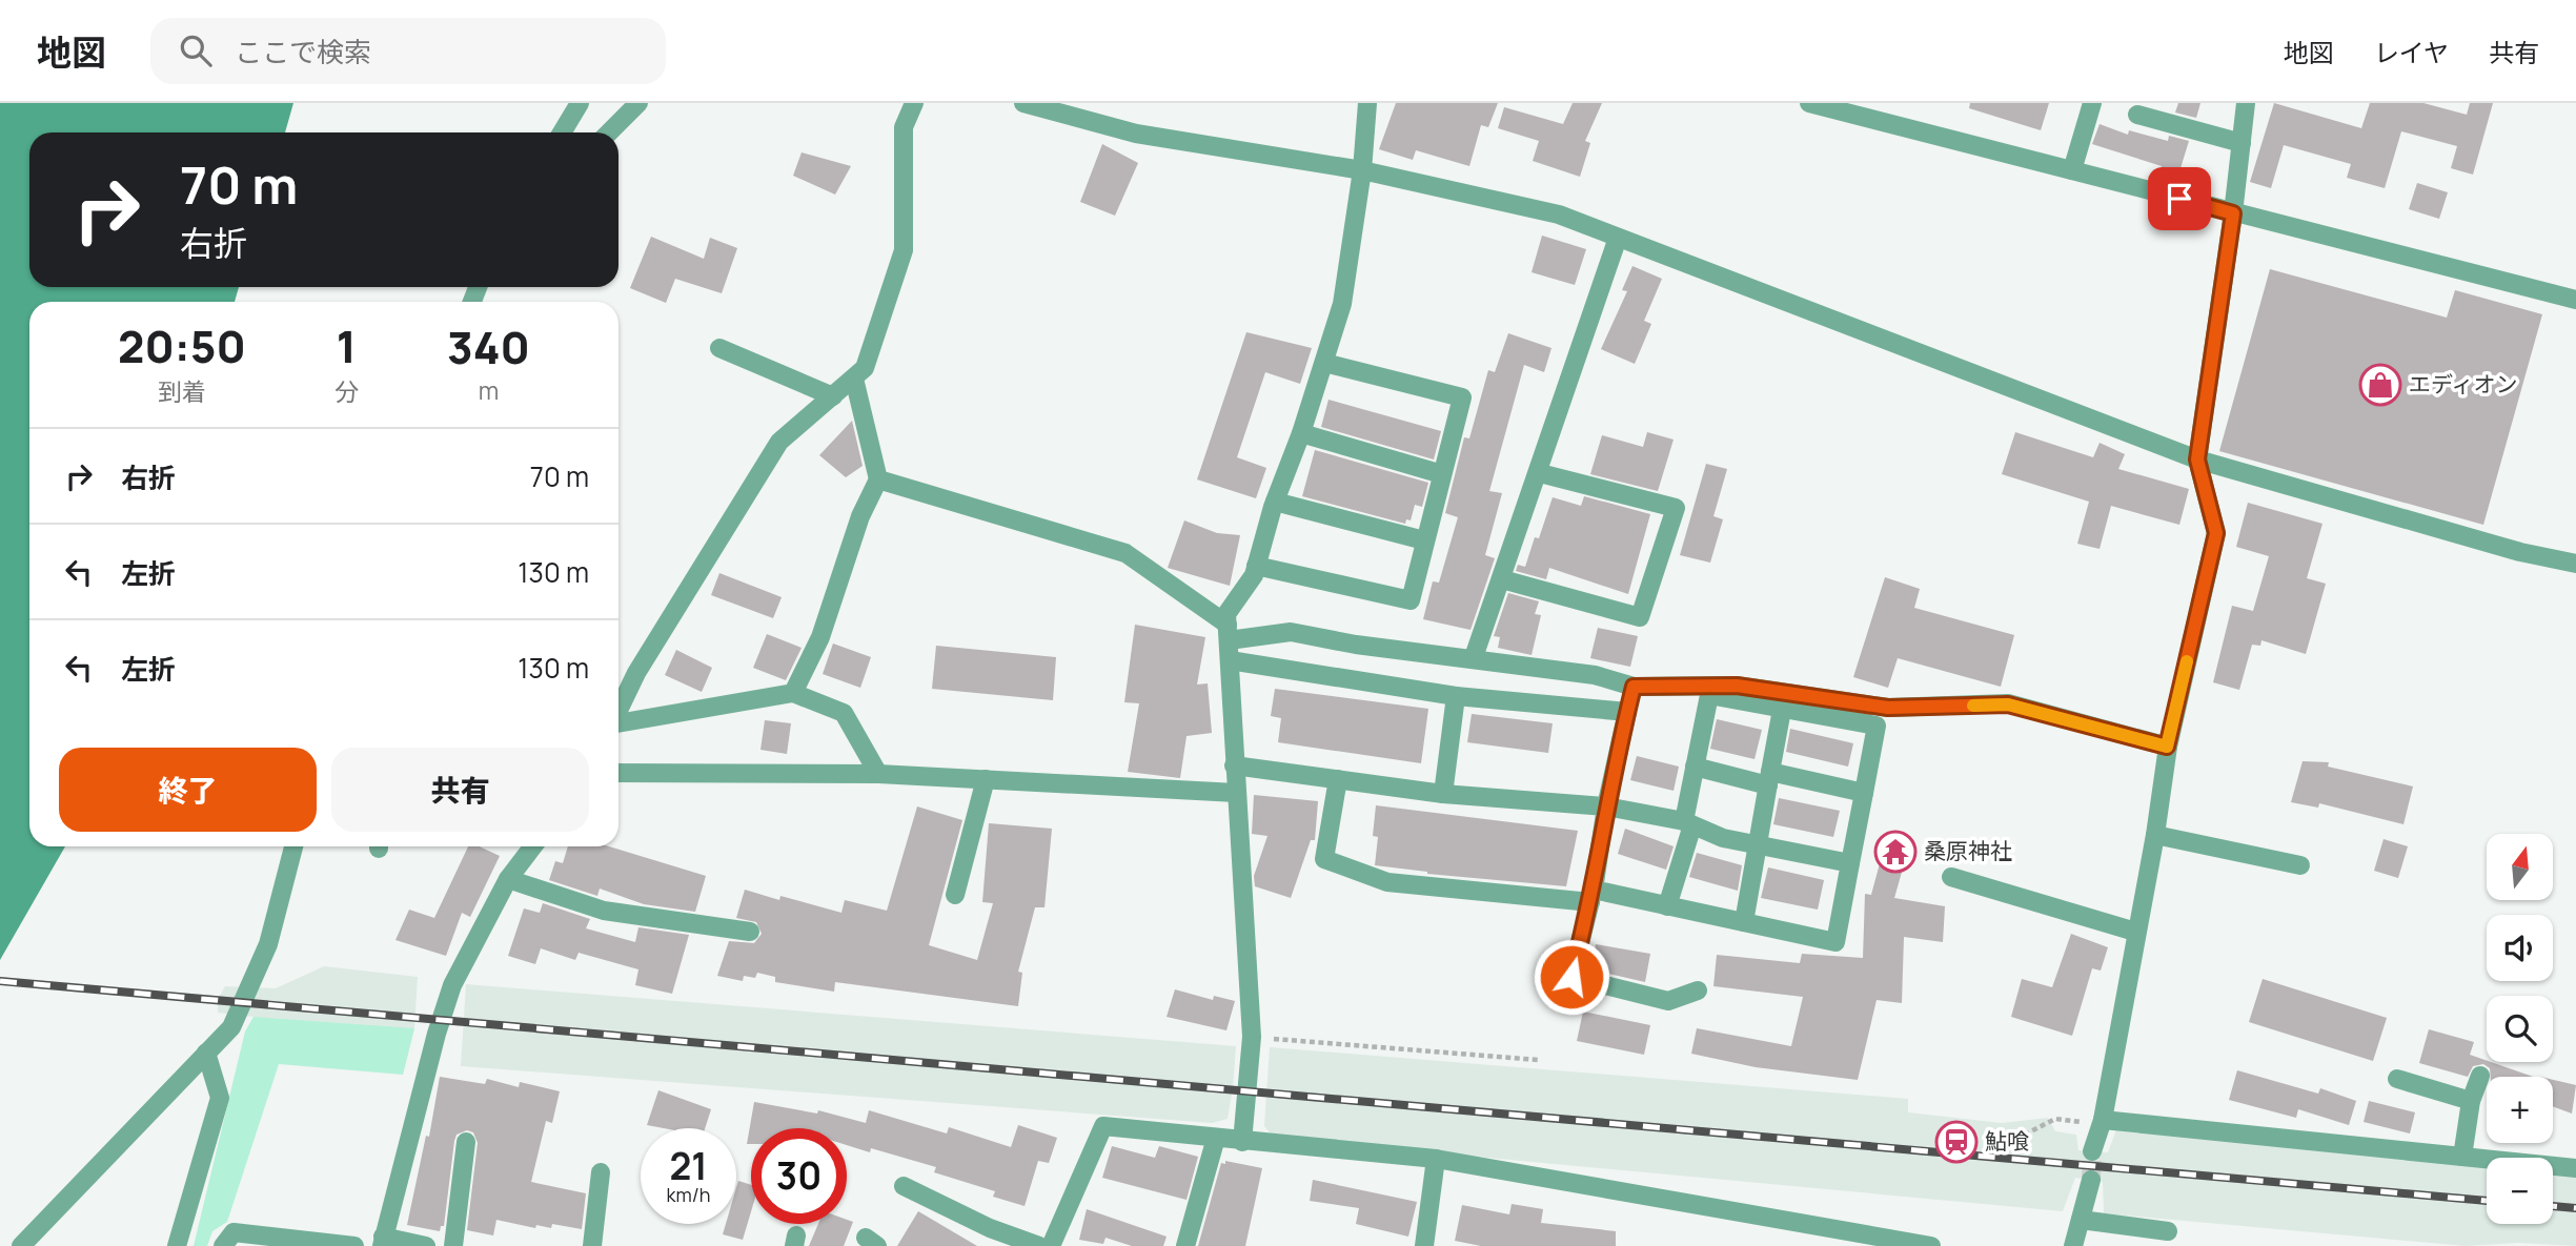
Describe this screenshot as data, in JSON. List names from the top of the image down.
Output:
{
  "places": {
    "shop": ["エディオン"],
    "temple": ["桑原神社"],
    "station": ["鮎喰"]
  },
  "north": "top",
  "page": {
    "header": "地図",
    "search": "ここで検索",
    "nav": ["地図", "レイヤ", "共有"],
    "turn": ["70 m", "右折"],
    "eta": [
      "20:50",
      "到着",
      "1",
      "分",
      "340",
      "m"
    ],
    "list": [
      {
        "name": "右折",
        "value": "70 m"
      },
      {
        "name": "左折",
        "value": "130 m"
      },
      {
        "name": "左折",
        "value": "130 m"
      }
    ],
    "buttons": ["終了", "共有"],
    "map_buttons": ["+", "−"],
    "speed": "21 km/h",
    "limit": "30"
  }
}
